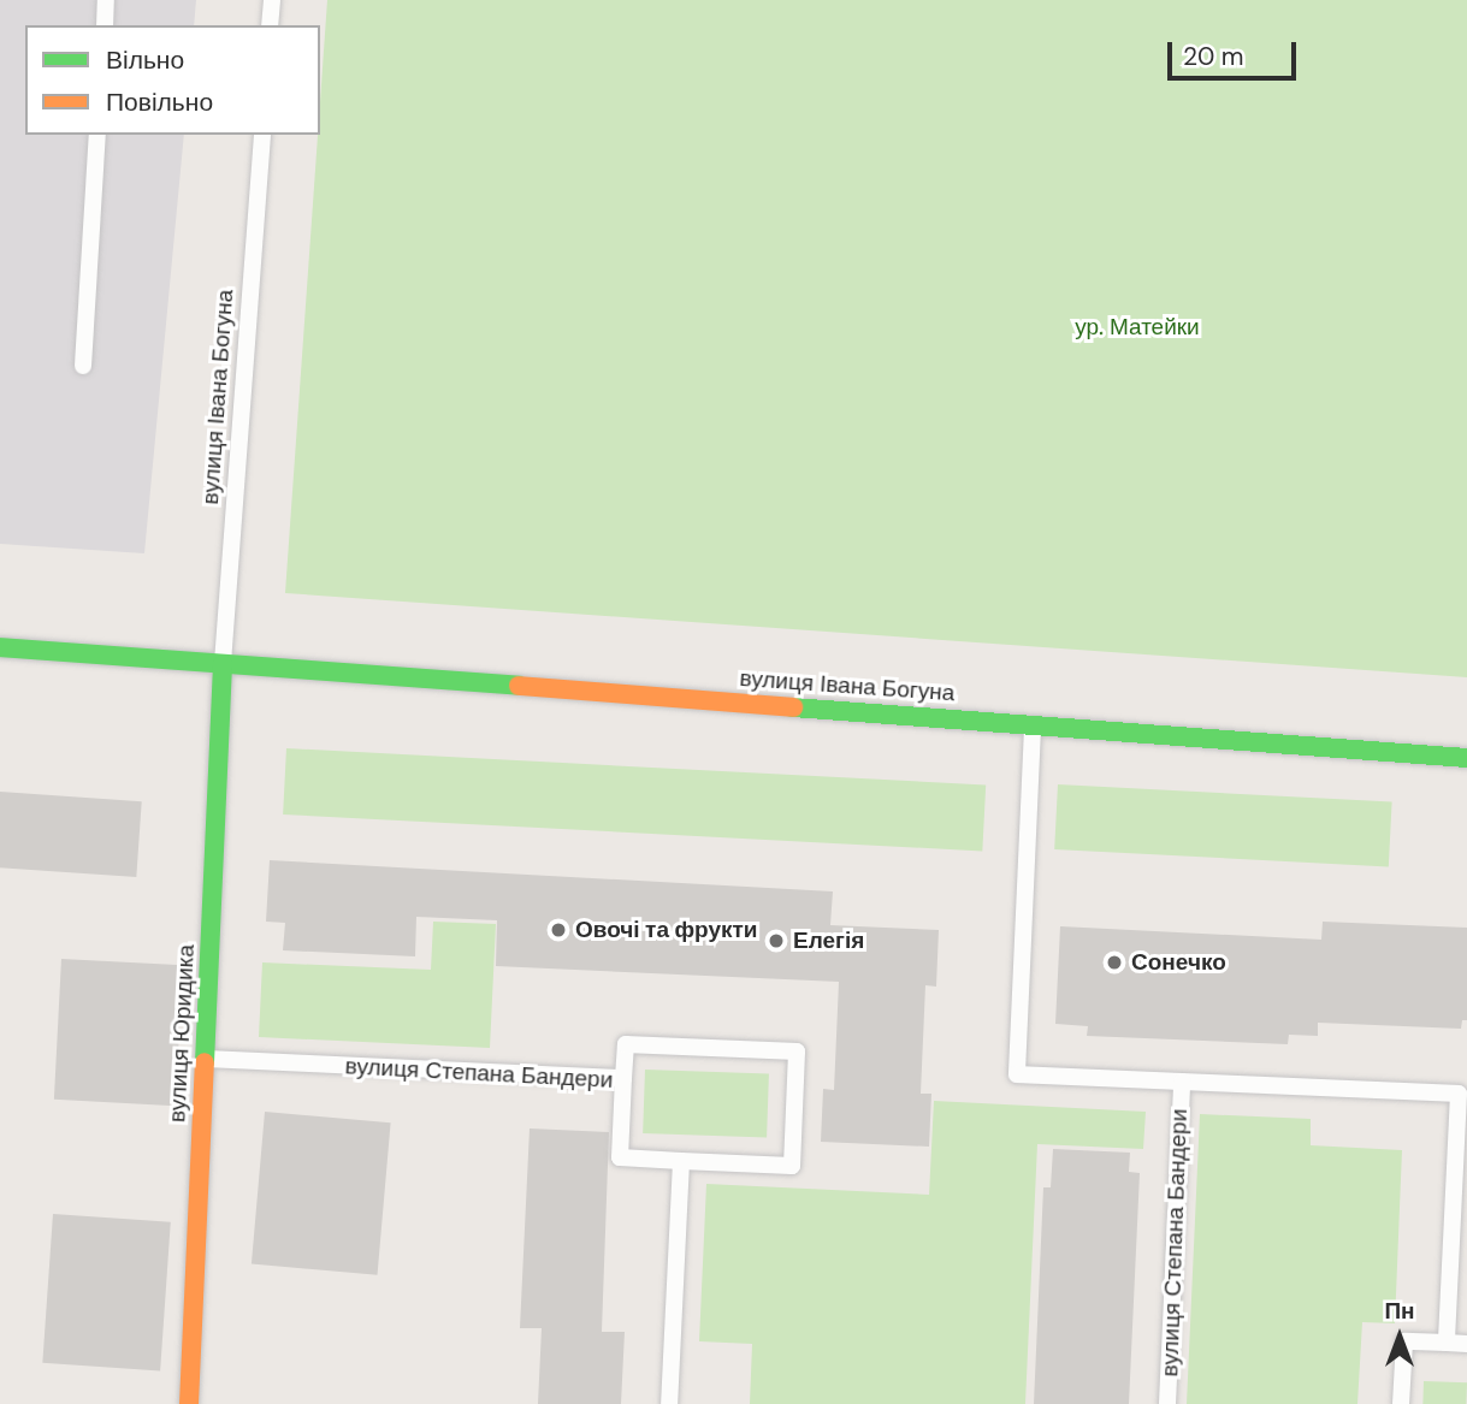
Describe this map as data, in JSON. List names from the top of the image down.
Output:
{
  "streets": {
    "main road": ["вулиця Івана Богуна", "вулиця Юридика"],
    "lane": ["вулиця Степана Бандери"]
  },
  "crossings": [
    ["вулиця Івана Богуна", "вулиця Юридика"],
    ["вулиця Івана Богуна", "вулиця Степана Бандери"],
    ["вулиця Юридика", "вулиця Степана Бандери"]
  ],
  "parks": ["ур. Матейки"],
  "places": ["Овочі та фрукти", "Елегія", "Сонечко"],
  "legend": ["Вільно", "Повільно"],
  "scale_bar": "20 m",
  "north": "top"
}
